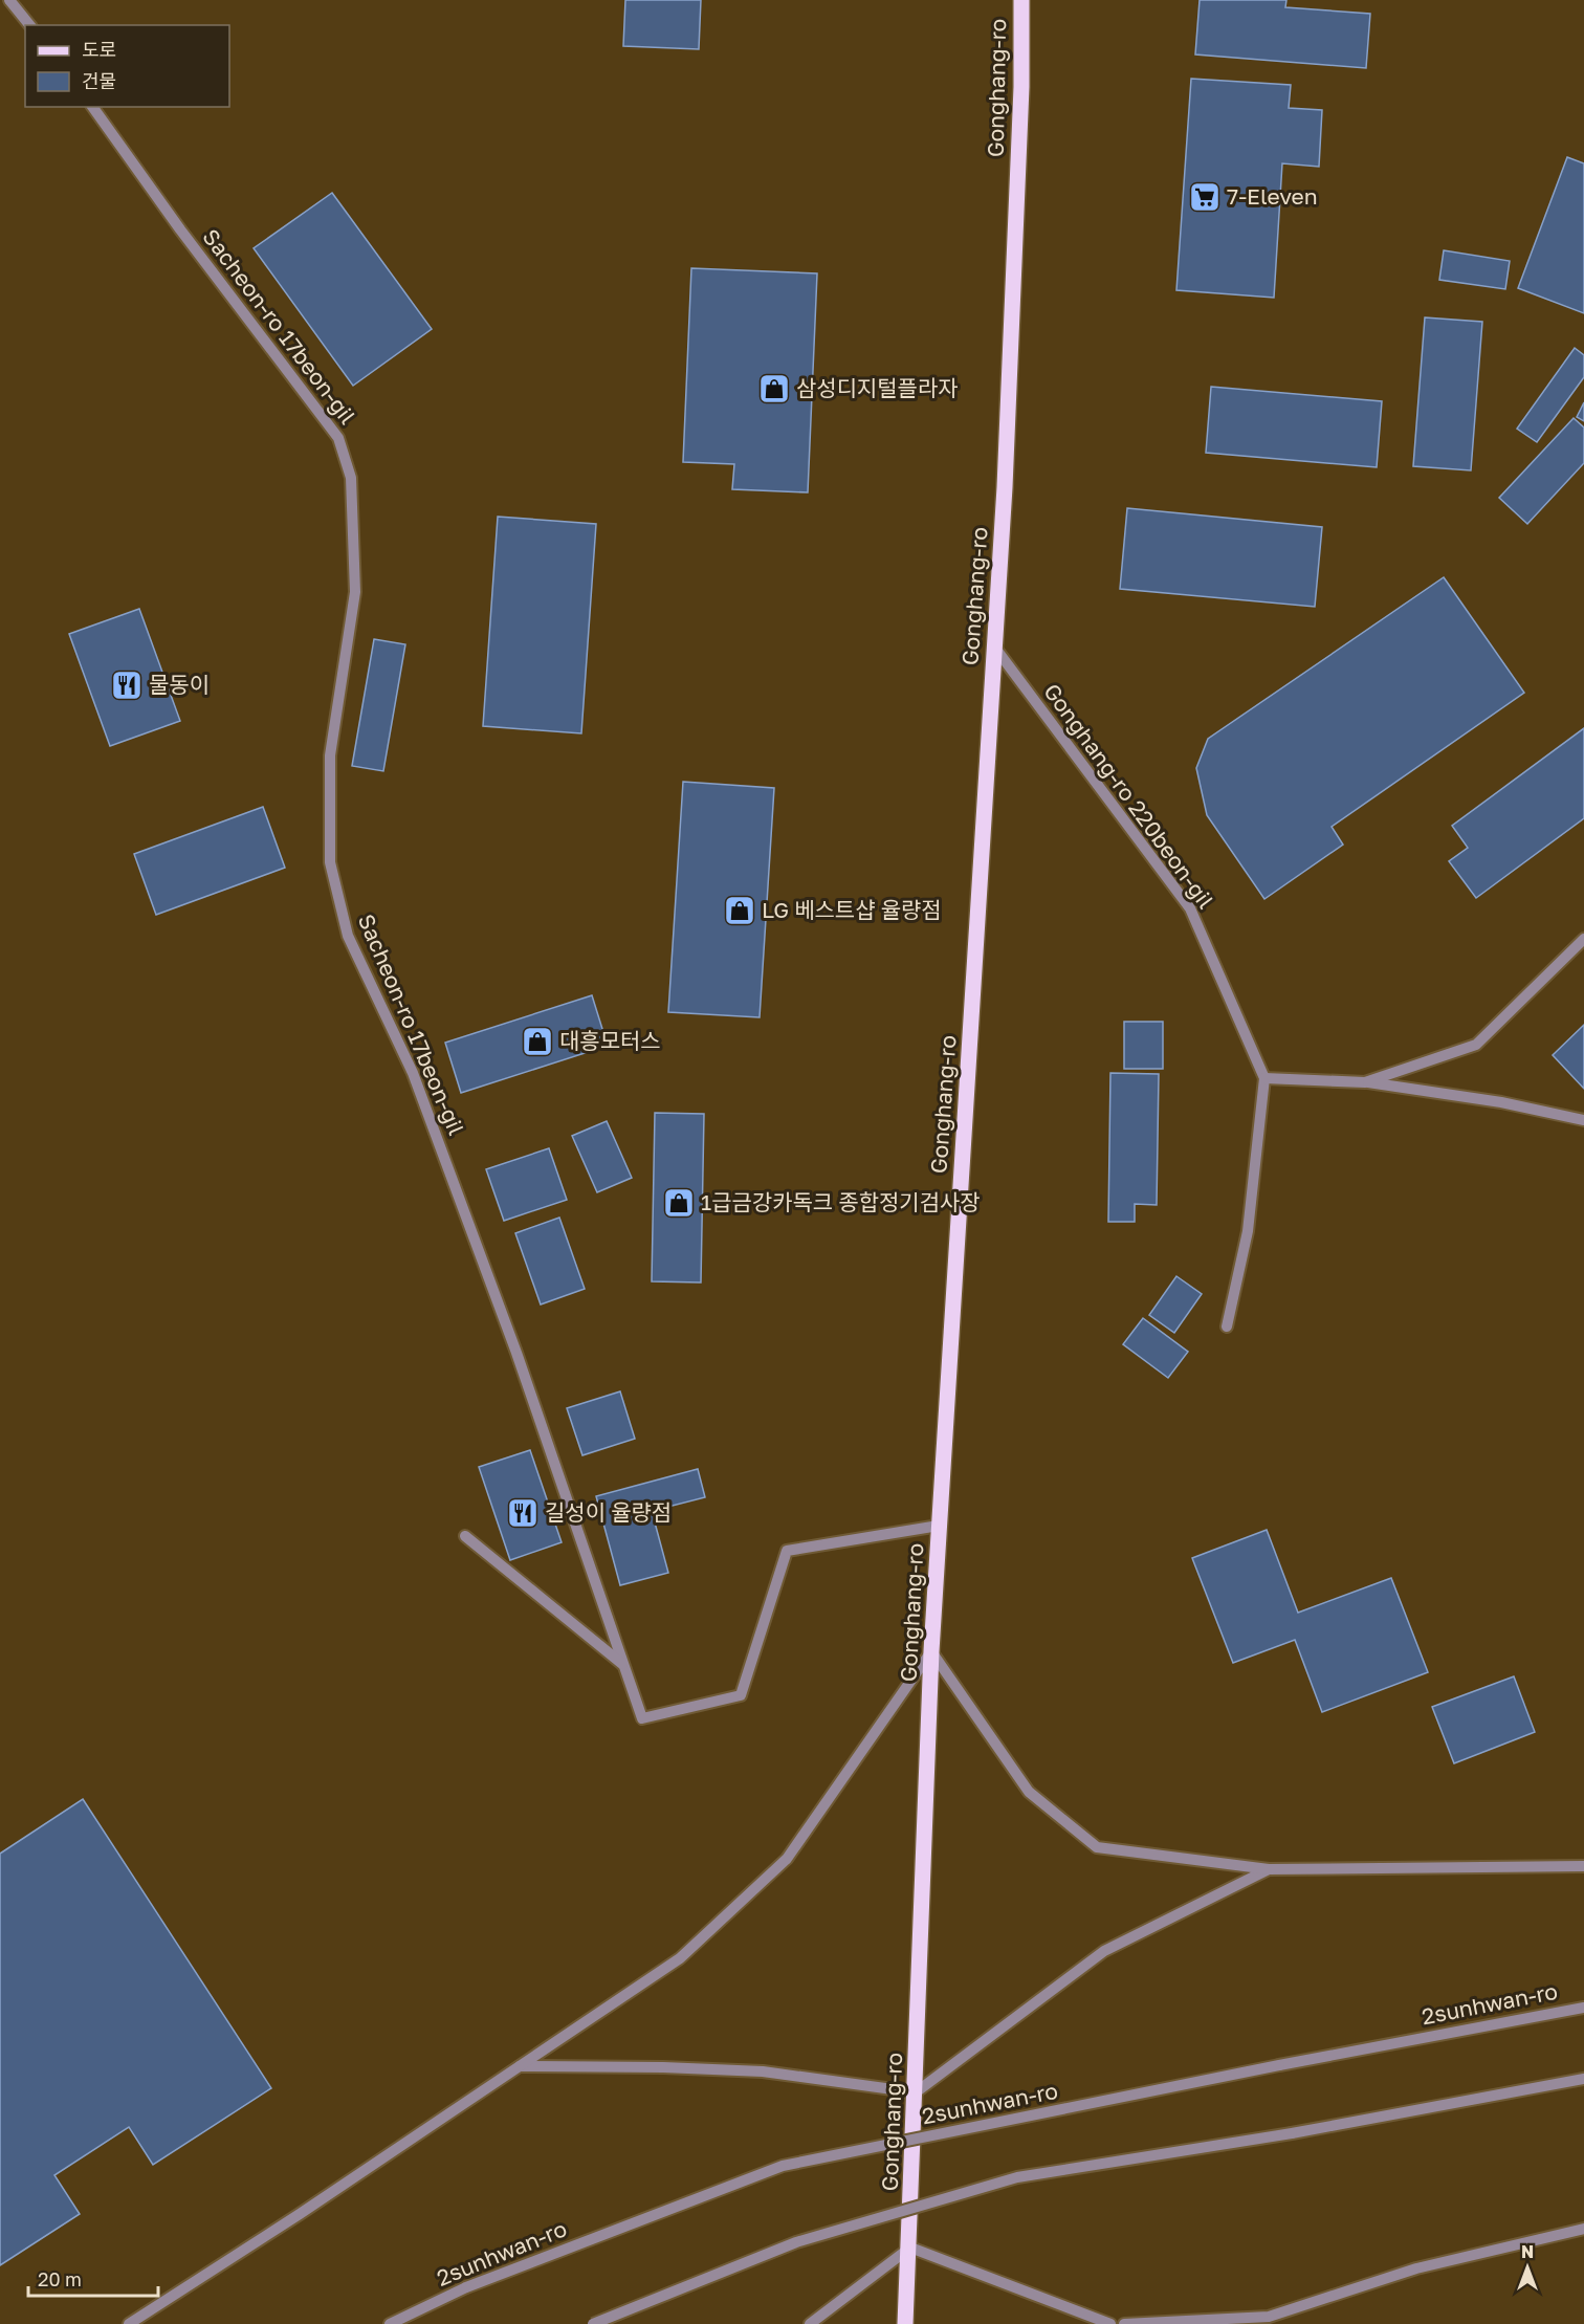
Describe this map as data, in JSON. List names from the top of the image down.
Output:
{
  "streets": {
    "main road": ["Gonghang-ro"],
    "street": ["Sacheon-ro 17beon-gil", "Gonghang-ro 220beon-gil", "2sunhwan-ro"]
  },
  "crossings": [
    ["Gonghang-ro", "Sacheon-ro 17beon-gil"],
    ["Gonghang-ro", "Gonghang-ro 220beon-gil"]
  ],
  "places": {
    "supermarket": ["7-Eleven"],
    "shop": [
      "삼성디지털플라자",
      "LG 베스트샵 율량점",
      "대흥모터스",
      "1급금강카독크 종합정기검사장"
    ],
    "restaurant": ["물동이", "길성이 율량점"]
  },
  "legend": ["도로", "건물"],
  "scale_bar": "20 m",
  "north": "top"
}
